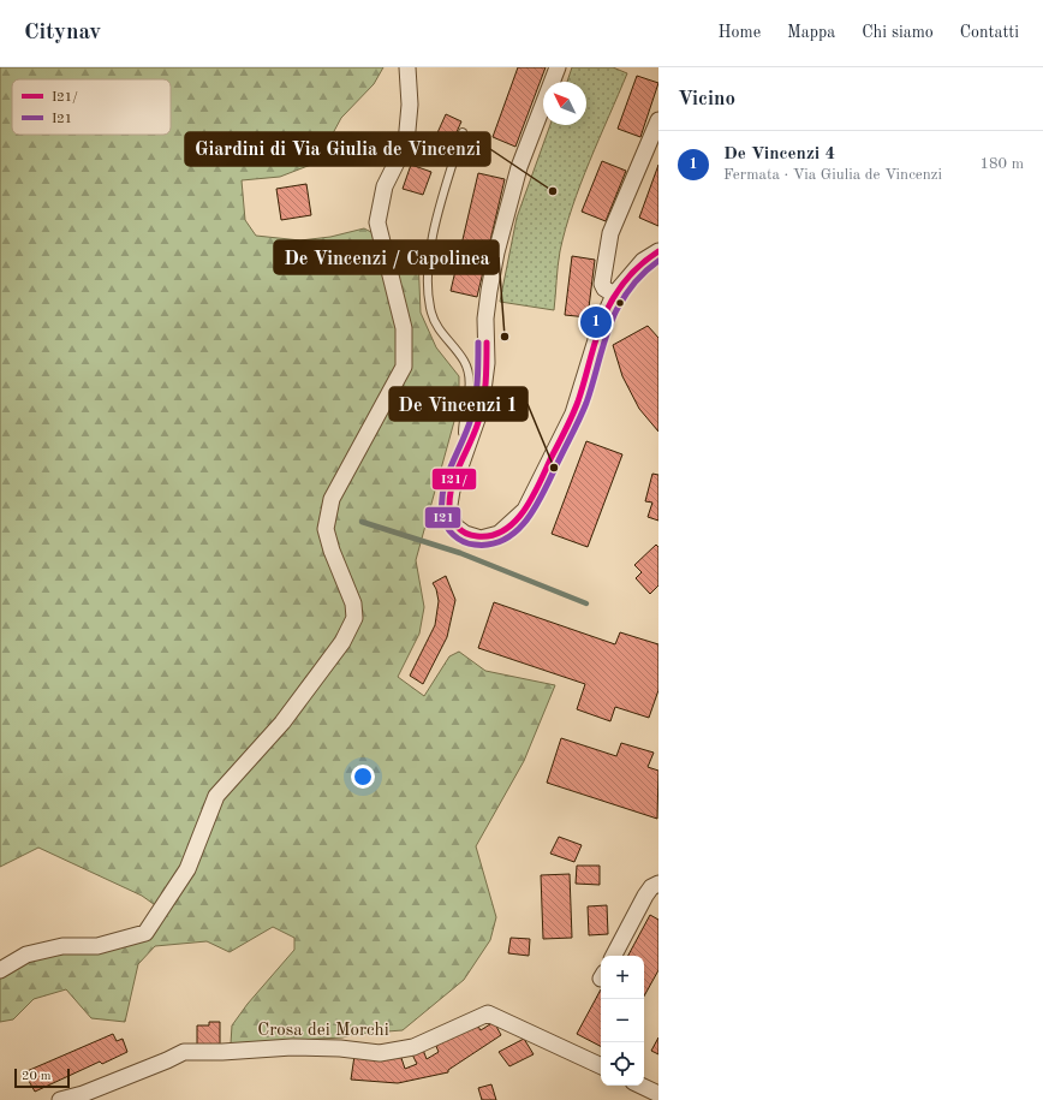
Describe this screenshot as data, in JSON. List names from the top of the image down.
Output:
{
  "streets": {
    "street": ["Crosa dei Morchi"]
  },
  "places": ["Giardini di Via Giulia de Vincenzi", "De Vincenzi / Capolinea", "De Vincenzi 1"],
  "lines": ["transit line I21/", "transit line I21"],
  "legend": ["I21/", "I21"],
  "scale_bar": "20 m",
  "north": "top left",
  "page": {
    "header": "Citynav",
    "nav": [
      "Home",
      "Mappa",
      "Chi siamo",
      "Contatti"
    ],
    "heading": "Vicino",
    "list": [
      {
        "mark": "1",
        "name": "De Vincenzi 4",
        "note": "Fermata · Via Giulia de Vincenzi",
        "value": "180 m"
      }
    ],
    "pins": "1",
    "map_buttons": ["+", "−"],
    "scale": "20 m"
  }
}
